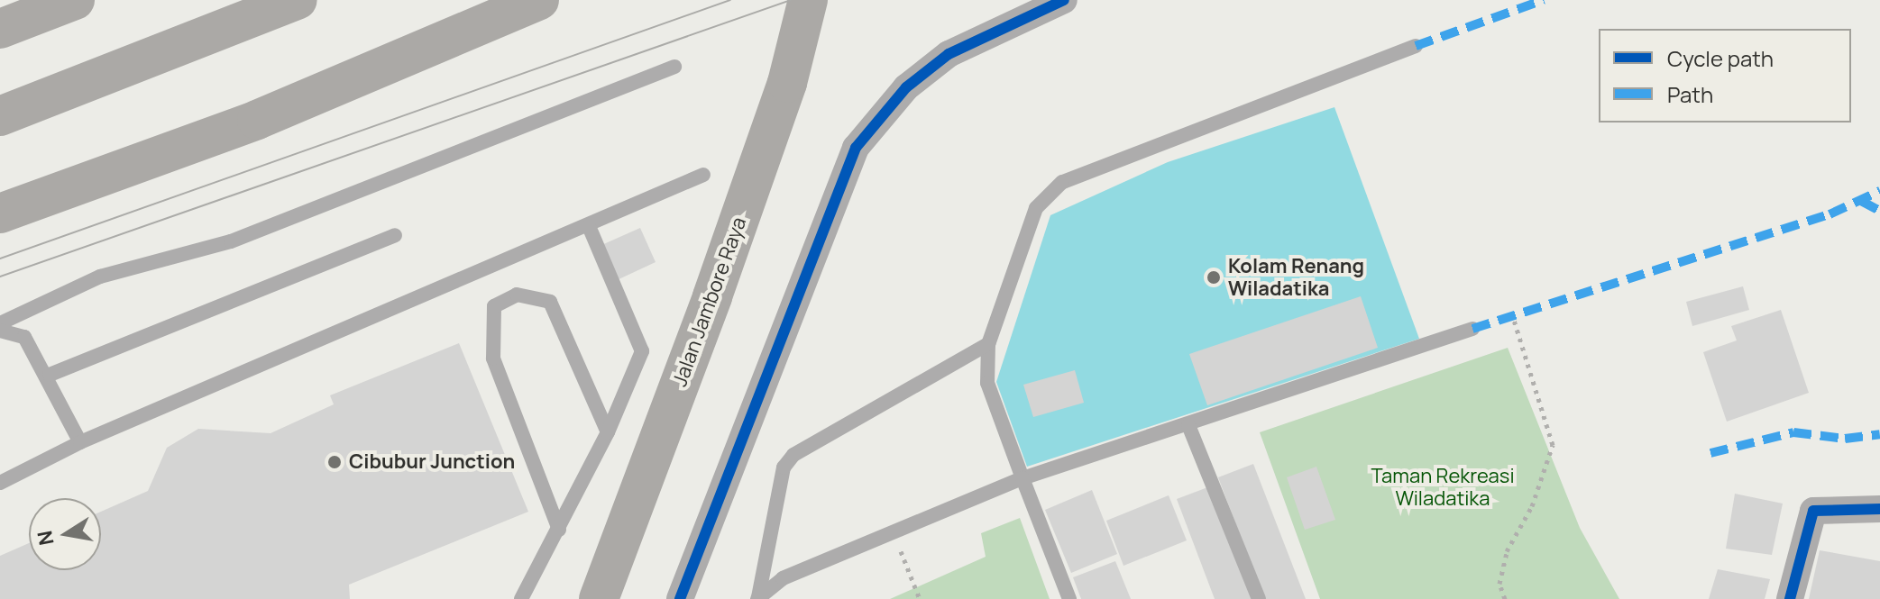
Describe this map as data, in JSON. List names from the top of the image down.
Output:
{
  "streets": {
    "highway": ["Jalan Jambore Raya"]
  },
  "parks": ["Taman Rekreasi Wiladatika"],
  "places": ["Kolam Renang Wiladatika", "Cibubur Junction"],
  "legend": ["Cycle path", "Path"],
  "north": "left"
}
